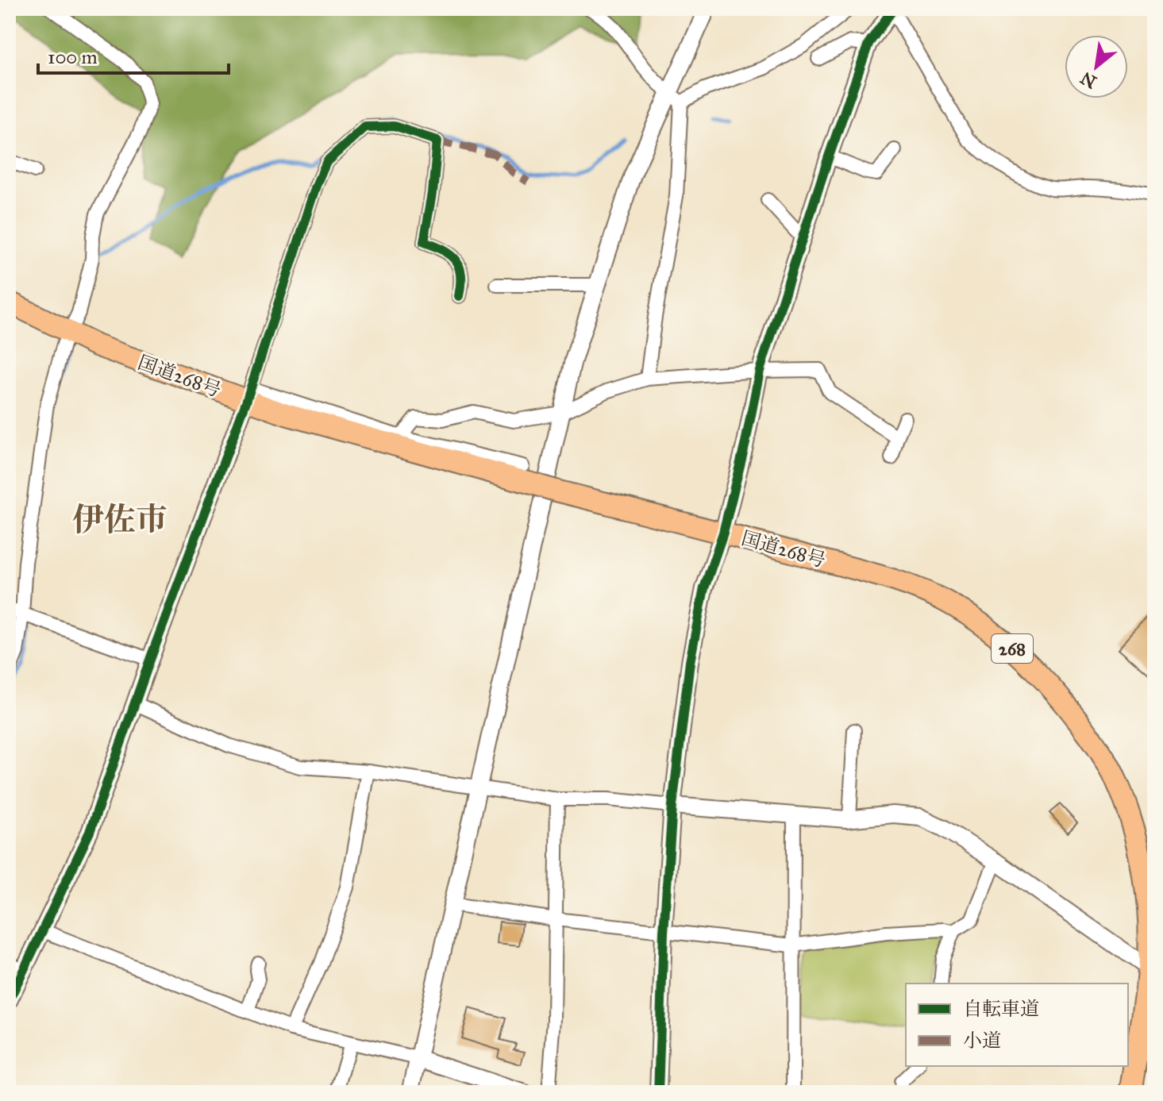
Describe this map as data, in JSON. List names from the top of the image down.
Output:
{
  "streets": {
    "highway": ["国道268号", "268"]
  },
  "districts": ["伊佐市"],
  "legend": ["自転車道", "小道"],
  "scale_bar": "100 m",
  "north": "bottom left"
}
